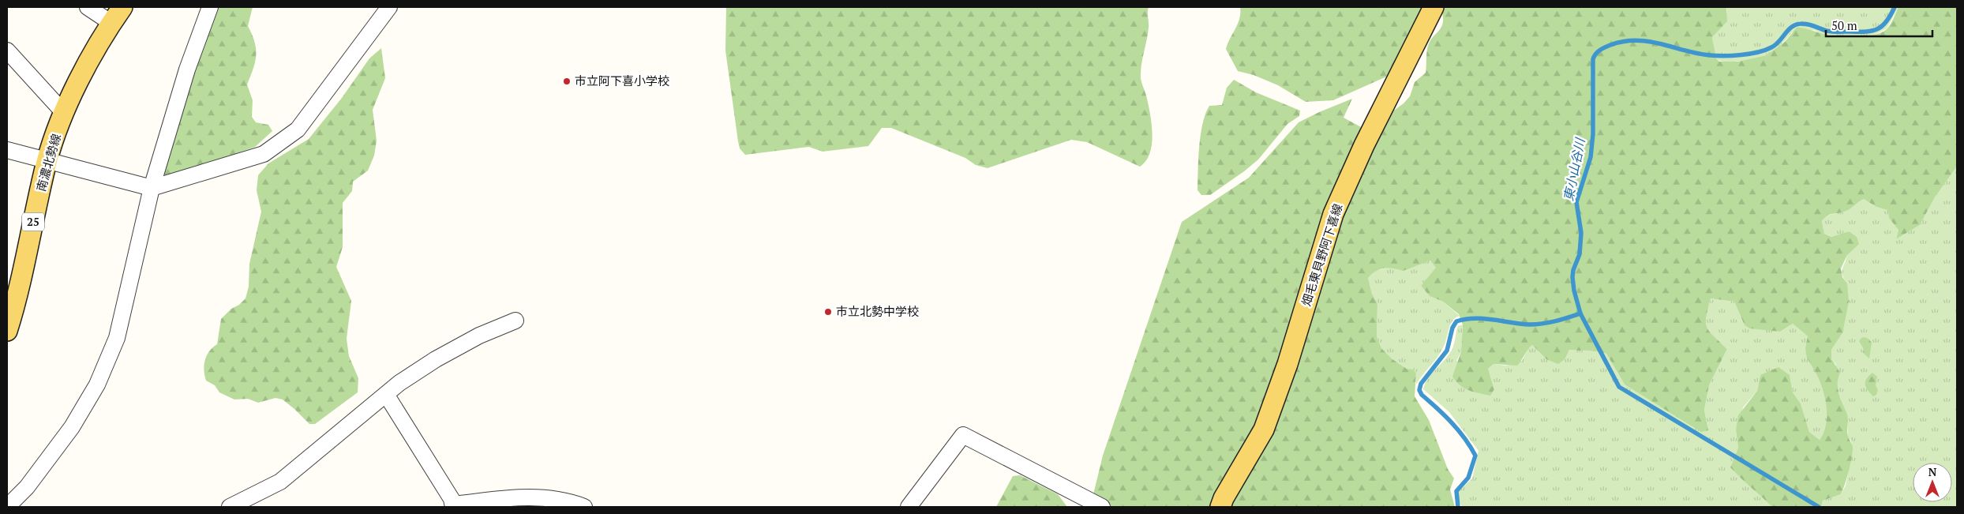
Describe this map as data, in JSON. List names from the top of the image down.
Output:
{
  "streets": {
    "main road": ["南濃北勢線", "25", "畑毛東貝野阿下喜線"]
  },
  "water": ["東小山谷川"],
  "places": ["市立阿下喜小学校", "市立北勢中学校"],
  "scale_bar": "50 m",
  "north": "top"
}
